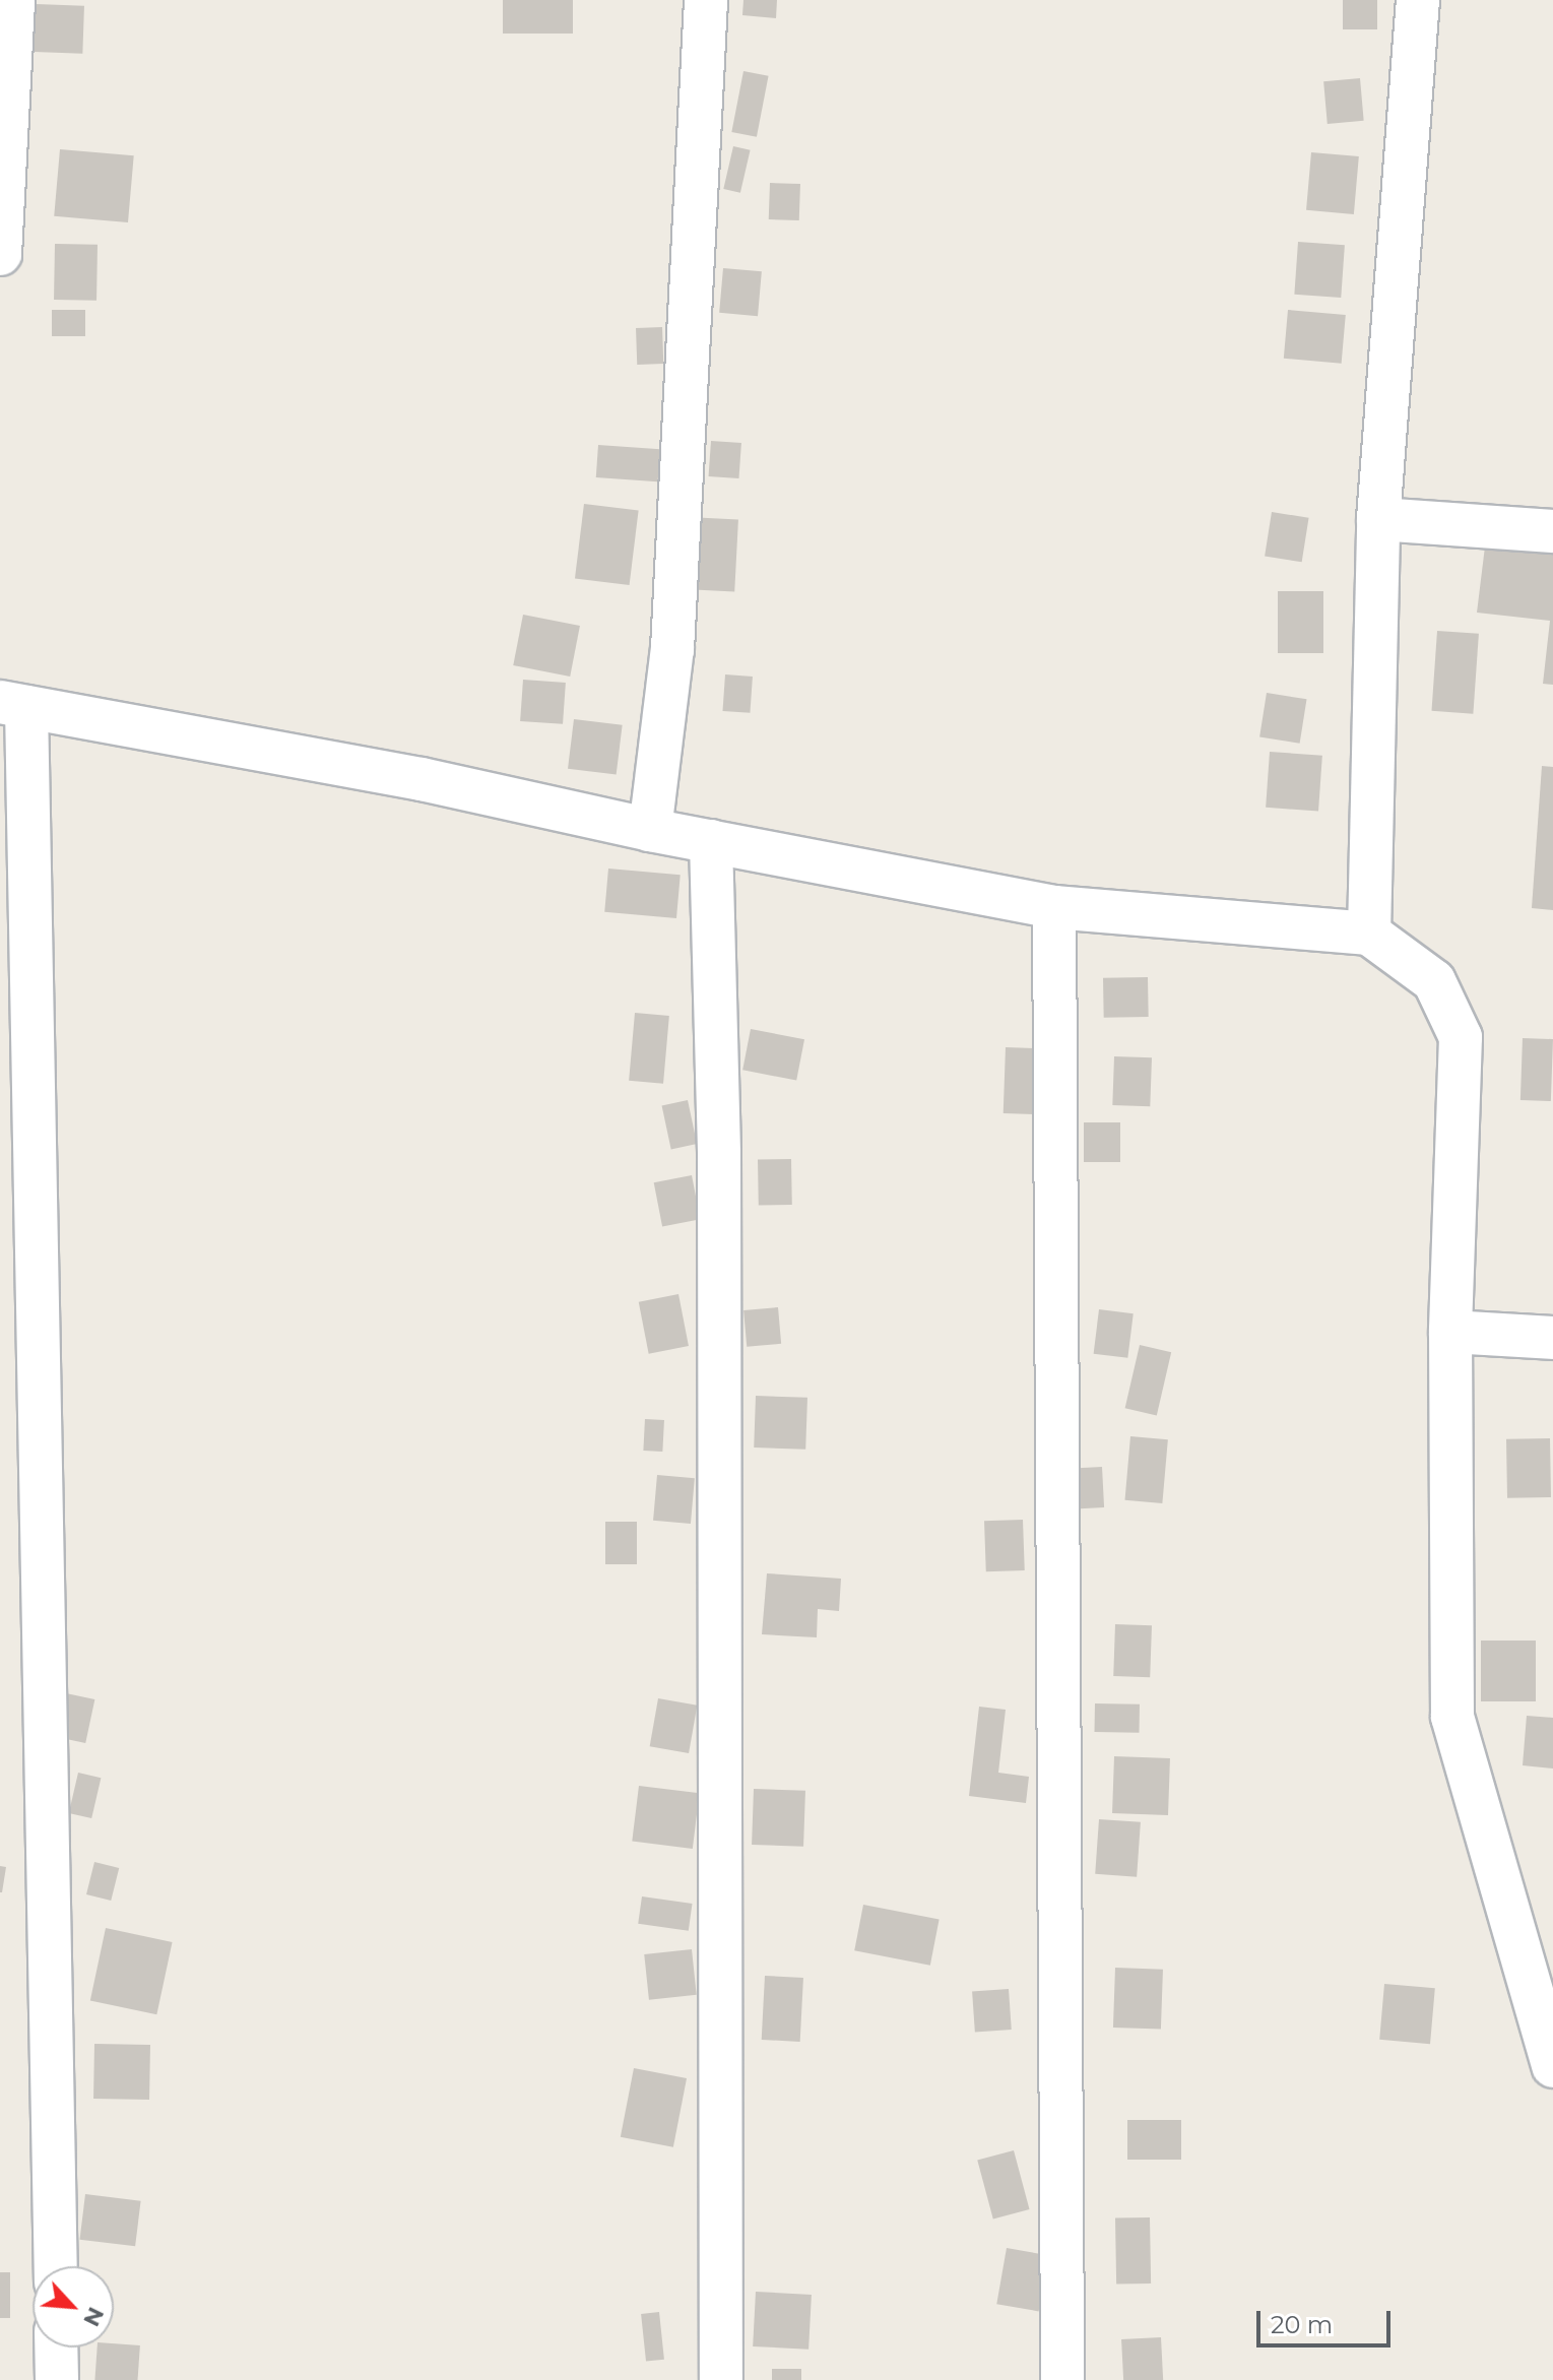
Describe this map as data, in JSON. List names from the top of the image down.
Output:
{
  "scale_bar": "20 m",
  "north": "bottom right"
}
